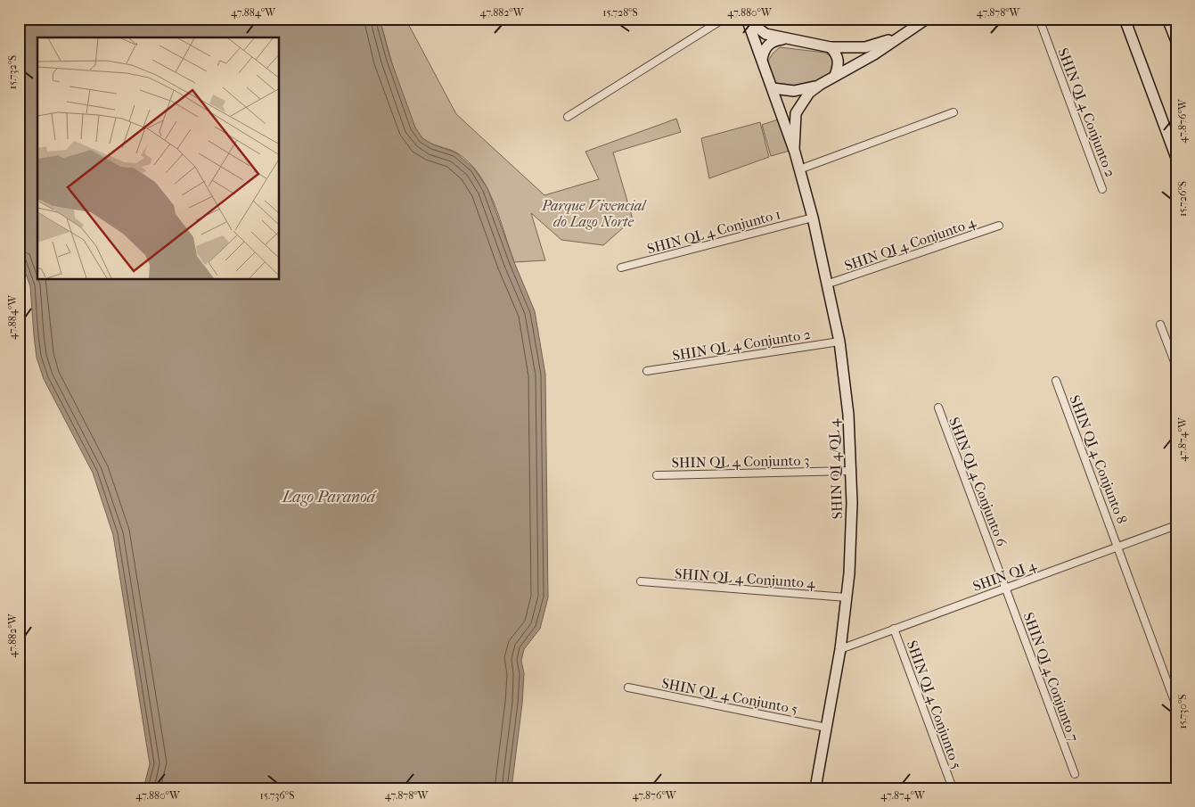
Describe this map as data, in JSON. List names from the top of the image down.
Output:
{
  "streets": {
    "street": [
      "SHIN QI 4 Conjunto 2",
      "SHIN QL 4 Conjunto 1",
      "SHIN QI 4 Conjunto 4",
      "SHIN QL 4 Conjunto 2",
      "SHIN QI 4 Conjunto 8",
      "SHIN QL 4 Conjunto 3",
      "SHIN QI 4/QL 4",
      "SHIN QI 4 Conjunto 6",
      "SHIN QI 4",
      "SHIN QL 4 Conjunto 4",
      "SHIN QI 4 Conjunto 7",
      "SHIN QL 4 Conjunto 5",
      "SHIN QI 4 Conjunto 5"
    ]
  },
  "crossings": [
    ["SHIN QL 4 Conjunto 1", "SHIN QI 4/QL 4"],
    ["SHIN QI 4 Conjunto 4", "SHIN QI 4/QL 4"],
    ["SHIN QL 4 Conjunto 2", "SHIN QI 4/QL 4"],
    ["SHIN QI 4 Conjunto 8", "SHIN QI 4"],
    ["SHIN QL 4 Conjunto 3", "SHIN QI 4/QL 4"],
    ["SHIN QI 4/QL 4", "SHIN QI 4"],
    ["SHIN QI 4/QL 4", "SHIN QL 4 Conjunto 4"],
    ["SHIN QI 4/QL 4", "SHIN QL 4 Conjunto 5"],
    ["SHIN QI 4 Conjunto 6", "SHIN QI 4"],
    ["SHIN QI 4 Conjunto 6", "SHIN QI 4 Conjunto 7"],
    ["SHIN QI 4", "SHIN QI 4 Conjunto 7"],
    ["SHIN QI 4", "SHIN QI 4 Conjunto 5"]
  ],
  "water": ["Lago Paranoá"],
  "parks": ["Parque Vivencial do Lago Norte"],
  "coordinates": [
    "47.884°W",
    "47.882°W",
    "15.728°S",
    "47.880°W",
    "47.878°W",
    "15.732°S",
    "47.876°W",
    "15.726°S",
    "47.874°W",
    "15.730°S",
    "15.736°S"
  ]
}
